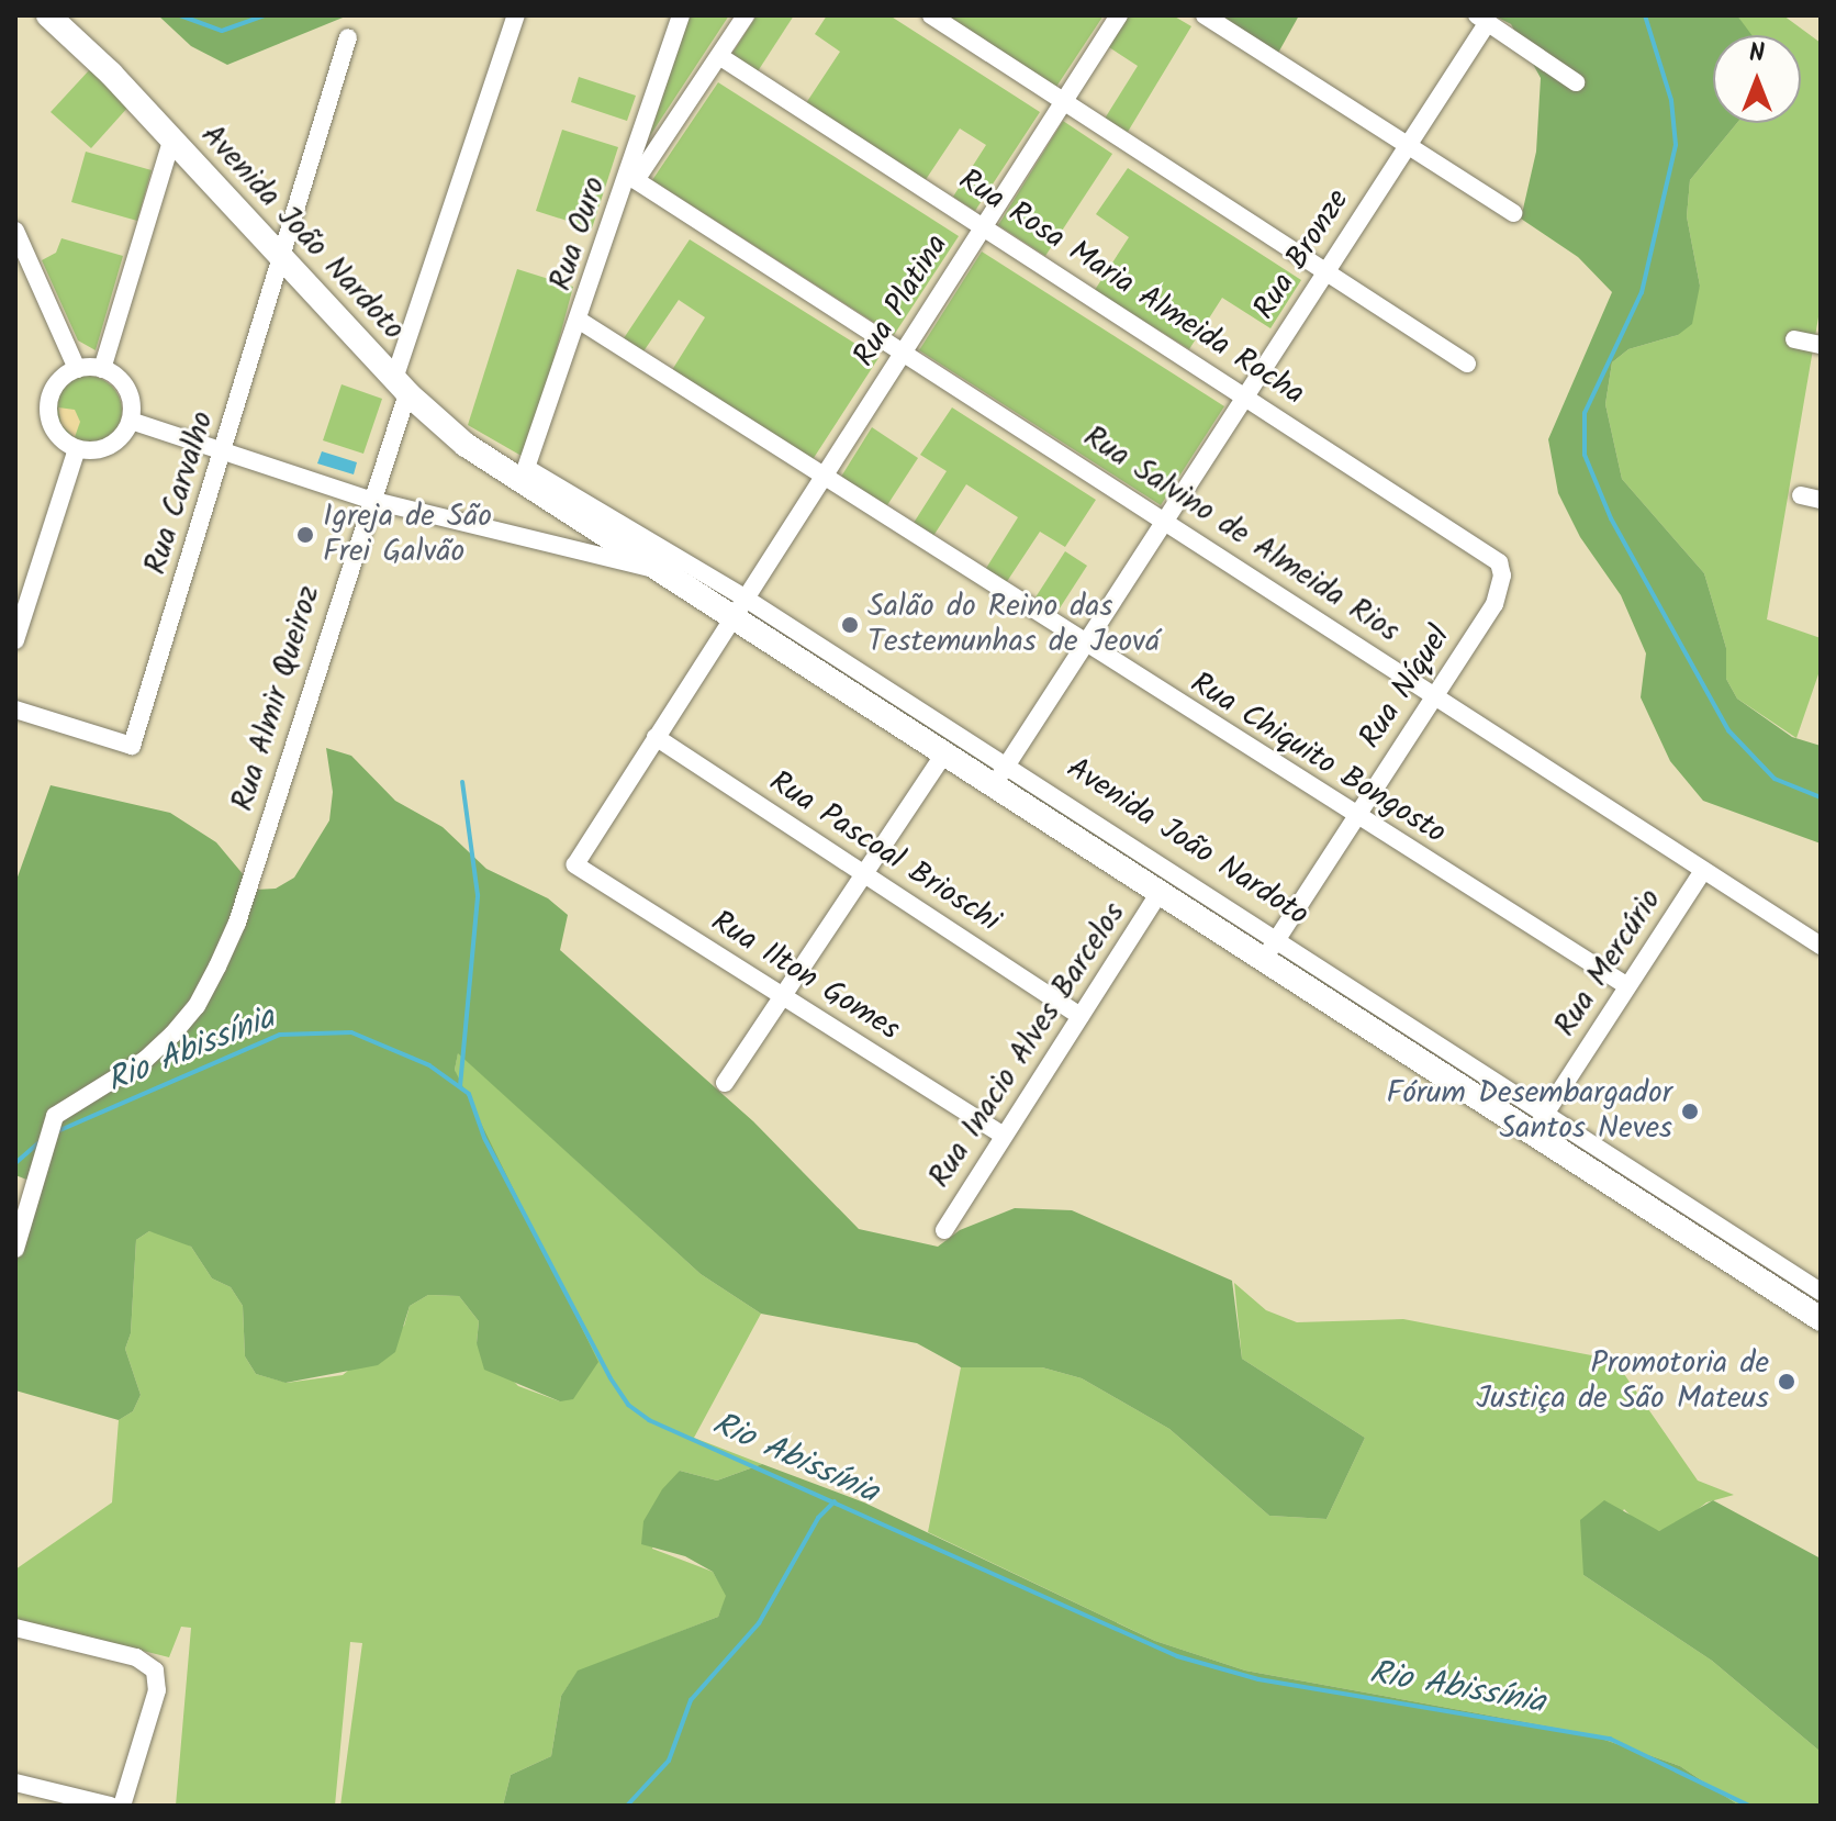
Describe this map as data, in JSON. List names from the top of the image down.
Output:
{
  "streets": {
    "street": [
      "Avenida João Nardoto",
      "Rua Ouro",
      "Rua Bronze",
      "Rua Rosa Maria Almeida Rocha",
      "Rua Platina",
      "Rua Carvalho",
      "Rua Salvino de Almeida Rios",
      "Rua Níquel",
      "Rua Almir Queiroz",
      "Rua Chiquito Bongosto",
      "Rua Pascoal Brioschi",
      "Rua Mercúrio",
      "Rua Ilton Gomes",
      "Rua Inacio Alves Barcelos"
    ]
  },
  "crossings": [
    ["Avenida João Nardoto", "Rua Ouro"],
    ["Avenida João Nardoto", "Rua Bronze"],
    ["Avenida João Nardoto", "Rua Platina"],
    ["Avenida João Nardoto", "Rua Carvalho"],
    ["Avenida João Nardoto", "Rua Níquel"],
    ["Avenida João Nardoto", "Rua Almir Queiroz"],
    ["Avenida João Nardoto", "Rua Mercúrio"],
    ["Avenida João Nardoto", "Rua Inacio Alves Barcelos"],
    ["Rua Ouro", "Rua Salvino de Almeida Rios"],
    ["Rua Ouro", "Rua Chiquito Bongosto"],
    ["Rua Bronze", "Rua Rosa Maria Almeida Rocha"],
    ["Rua Bronze", "Rua Salvino de Almeida Rios"],
    ["Rua Bronze", "Rua Chiquito Bongosto"],
    ["Rua Rosa Maria Almeida Rocha", "Rua Platina"],
    ["Rua Rosa Maria Almeida Rocha", "Rua Níquel"],
    ["Rua Platina", "Rua Salvino de Almeida Rios"],
    ["Rua Platina", "Rua Chiquito Bongosto"],
    ["Rua Platina", "Rua Pascoal Brioschi"],
    ["Rua Platina", "Rua Ilton Gomes"],
    ["Rua Salvino de Almeida Rios", "Rua Níquel"],
    ["Rua Salvino de Almeida Rios", "Rua Mercúrio"],
    ["Rua Níquel", "Rua Chiquito Bongosto"],
    ["Rua Chiquito Bongosto", "Rua Mercúrio"],
    ["Rua Pascoal Brioschi", "Rua Inacio Alves Barcelos"],
    ["Rua Ilton Gomes", "Rua Inacio Alves Barcelos"]
  ],
  "water": ["Rio Abissínia"],
  "places": [
    "Igreja de São Frei Galvão",
    "Salão do Reino das Testemunhas de Jeová",
    "Fórum Desembargador Santos Neves",
    "Promotoria de Justiça de São Mateus"
  ],
  "north": "top"
}
